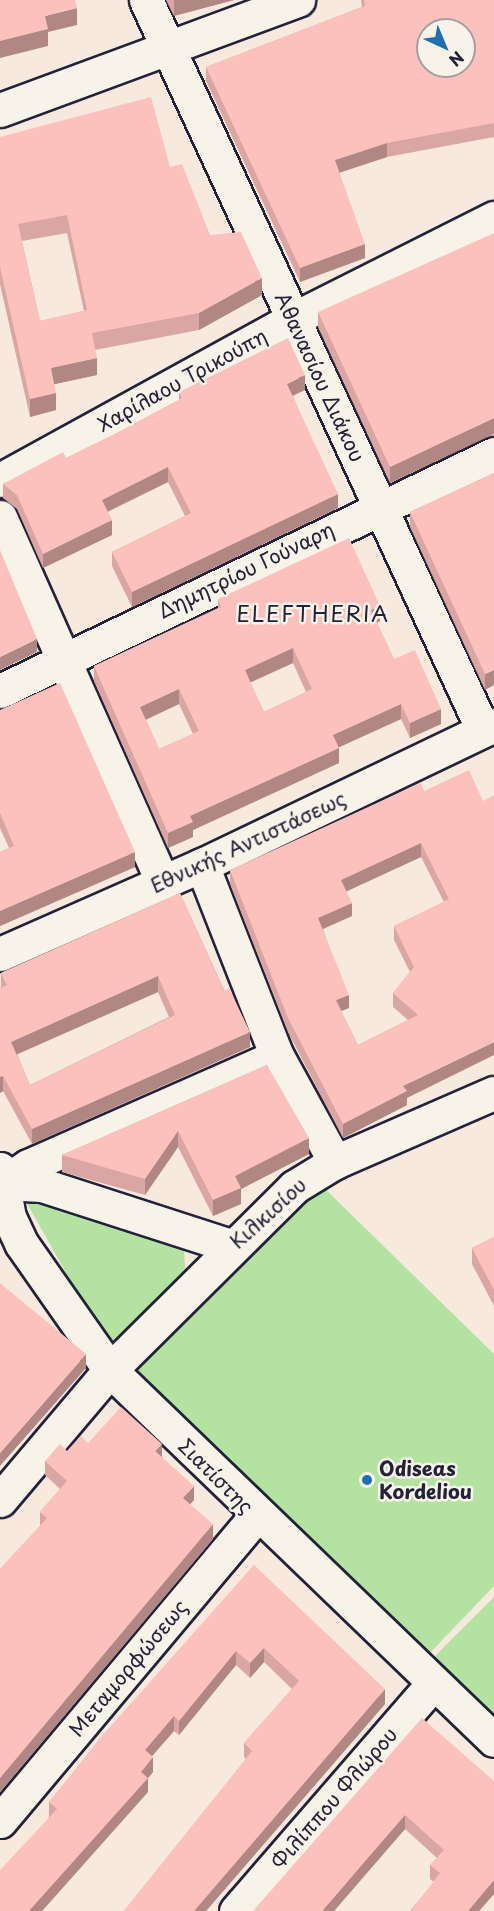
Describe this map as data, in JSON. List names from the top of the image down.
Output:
{
  "streets": {
    "street": [
      "Αθανασίου Διάκου",
      "Χαρίλαου Τρικούπη",
      "Δημητρίου Γούναρη",
      "Εθνικής Αντιστάσεως",
      "Κιλκισίου",
      "Σιατίστης",
      "Μεταμορφώσεως",
      "Φιλίππου Φλώρου"
    ]
  },
  "crossings": [
    ["Αθανασίου Διάκου", "Χαρίλαου Τρικούπη"],
    ["Αθανασίου Διάκου", "Δημητρίου Γούναρη"],
    ["Αθανασίου Διάκου", "Εθνικής Αντιστάσεως"],
    ["Κιλκισίου", "Σιατίστης"],
    ["Σιατίστης", "Μεταμορφώσεως"],
    ["Σιατίστης", "Φιλίππου Φλώρου"]
  ],
  "districts": ["ELEFTHERIA"],
  "places": ["Odiseas Kordeliou"],
  "north": "bottom right"
}
